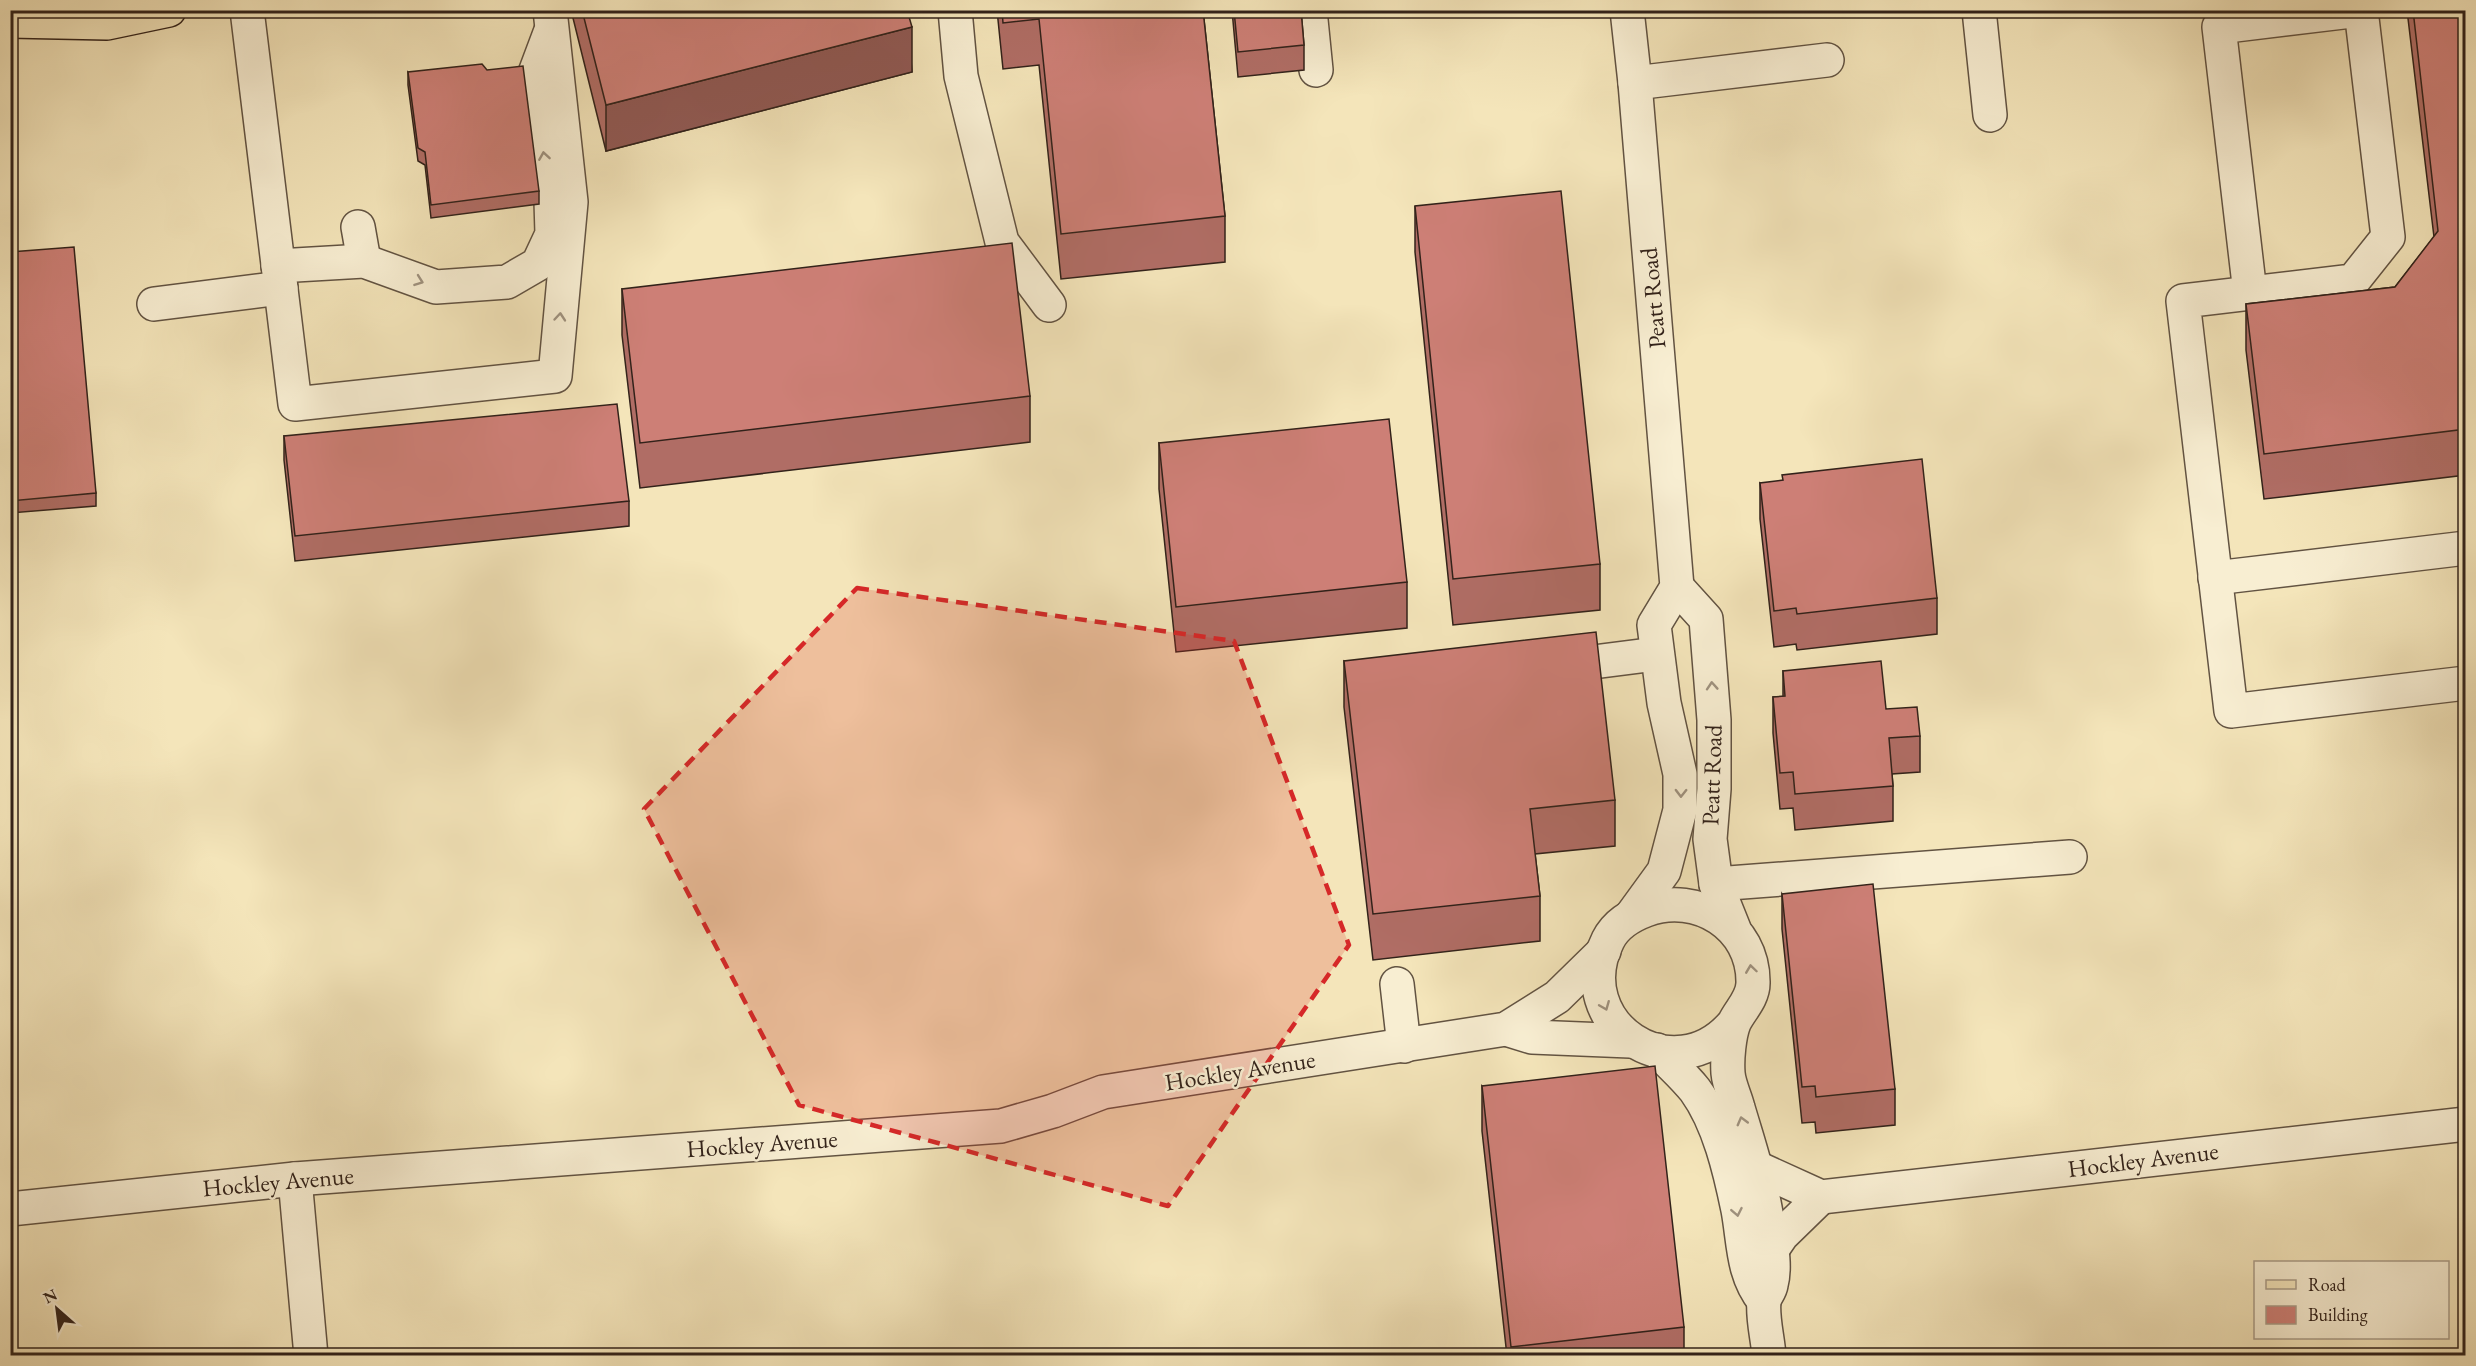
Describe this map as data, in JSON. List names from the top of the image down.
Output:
{
  "streets": {
    "street": ["Peatt Road", "Hockley Avenue"]
  },
  "crossings": [
    ["Peatt Road", "Hockley Avenue"]
  ],
  "legend": ["Road", "Building"],
  "north": "top left"
}
